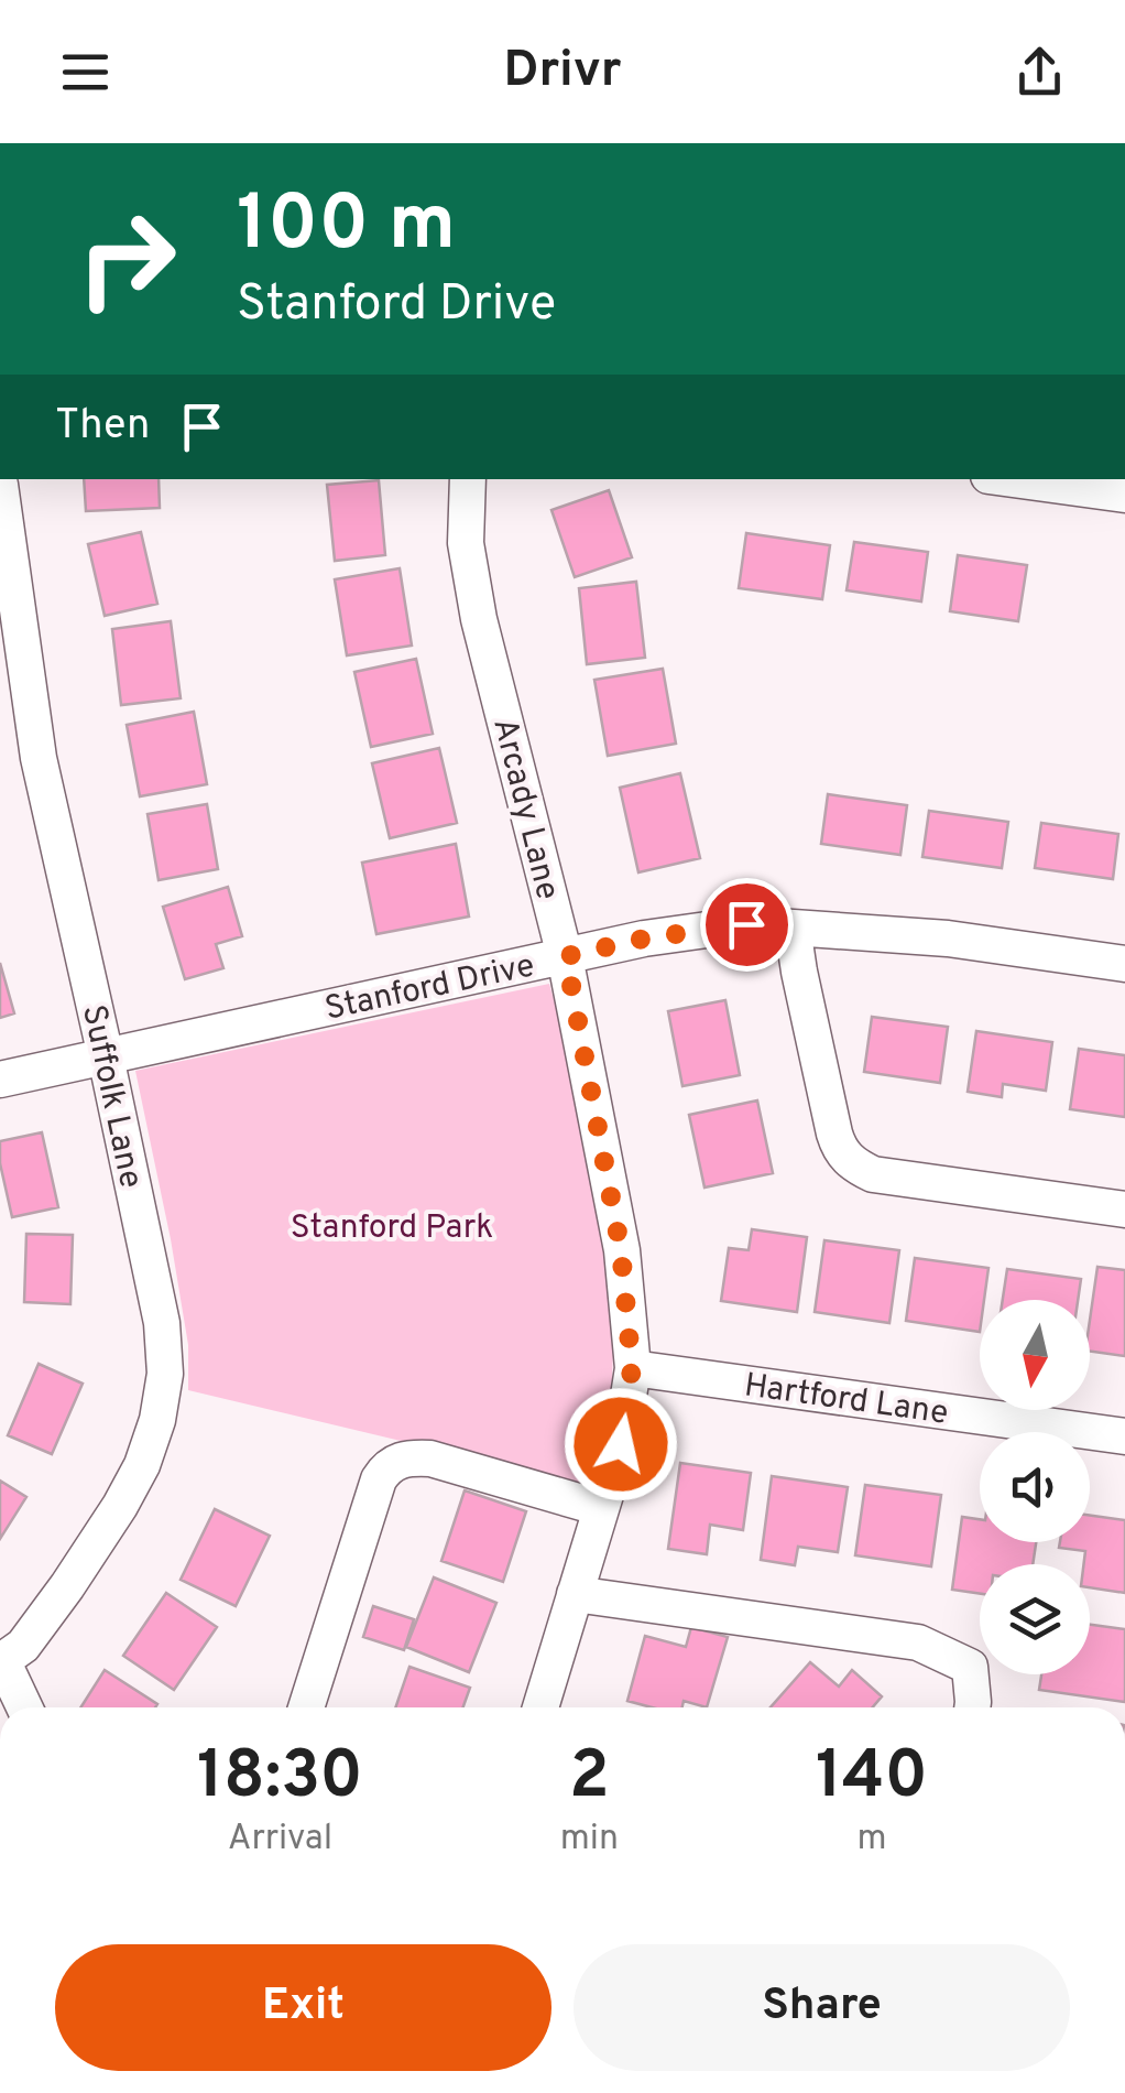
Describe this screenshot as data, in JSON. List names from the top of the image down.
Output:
{
  "streets": {
    "street": [
      "Arcady Lane",
      "Stanford Drive",
      "Suffolk Lane",
      "Hartford Lane"
    ]
  },
  "crossings": [
    ["Arcady Lane", "Stanford Drive"],
    ["Arcady Lane", "Hartford Lane"],
    ["Stanford Drive", "Suffolk Lane"]
  ],
  "parks": ["Stanford Park"],
  "north": "bottom",
  "page": {
    "header": "Drivr",
    "turn": ["100 m", "Stanford Drive"],
    "then": "Then",
    "eta": [
      "18:30",
      "Arrival",
      "2",
      "min",
      "140",
      "m"
    ],
    "buttons": ["Exit", "Share"]
  }
}
